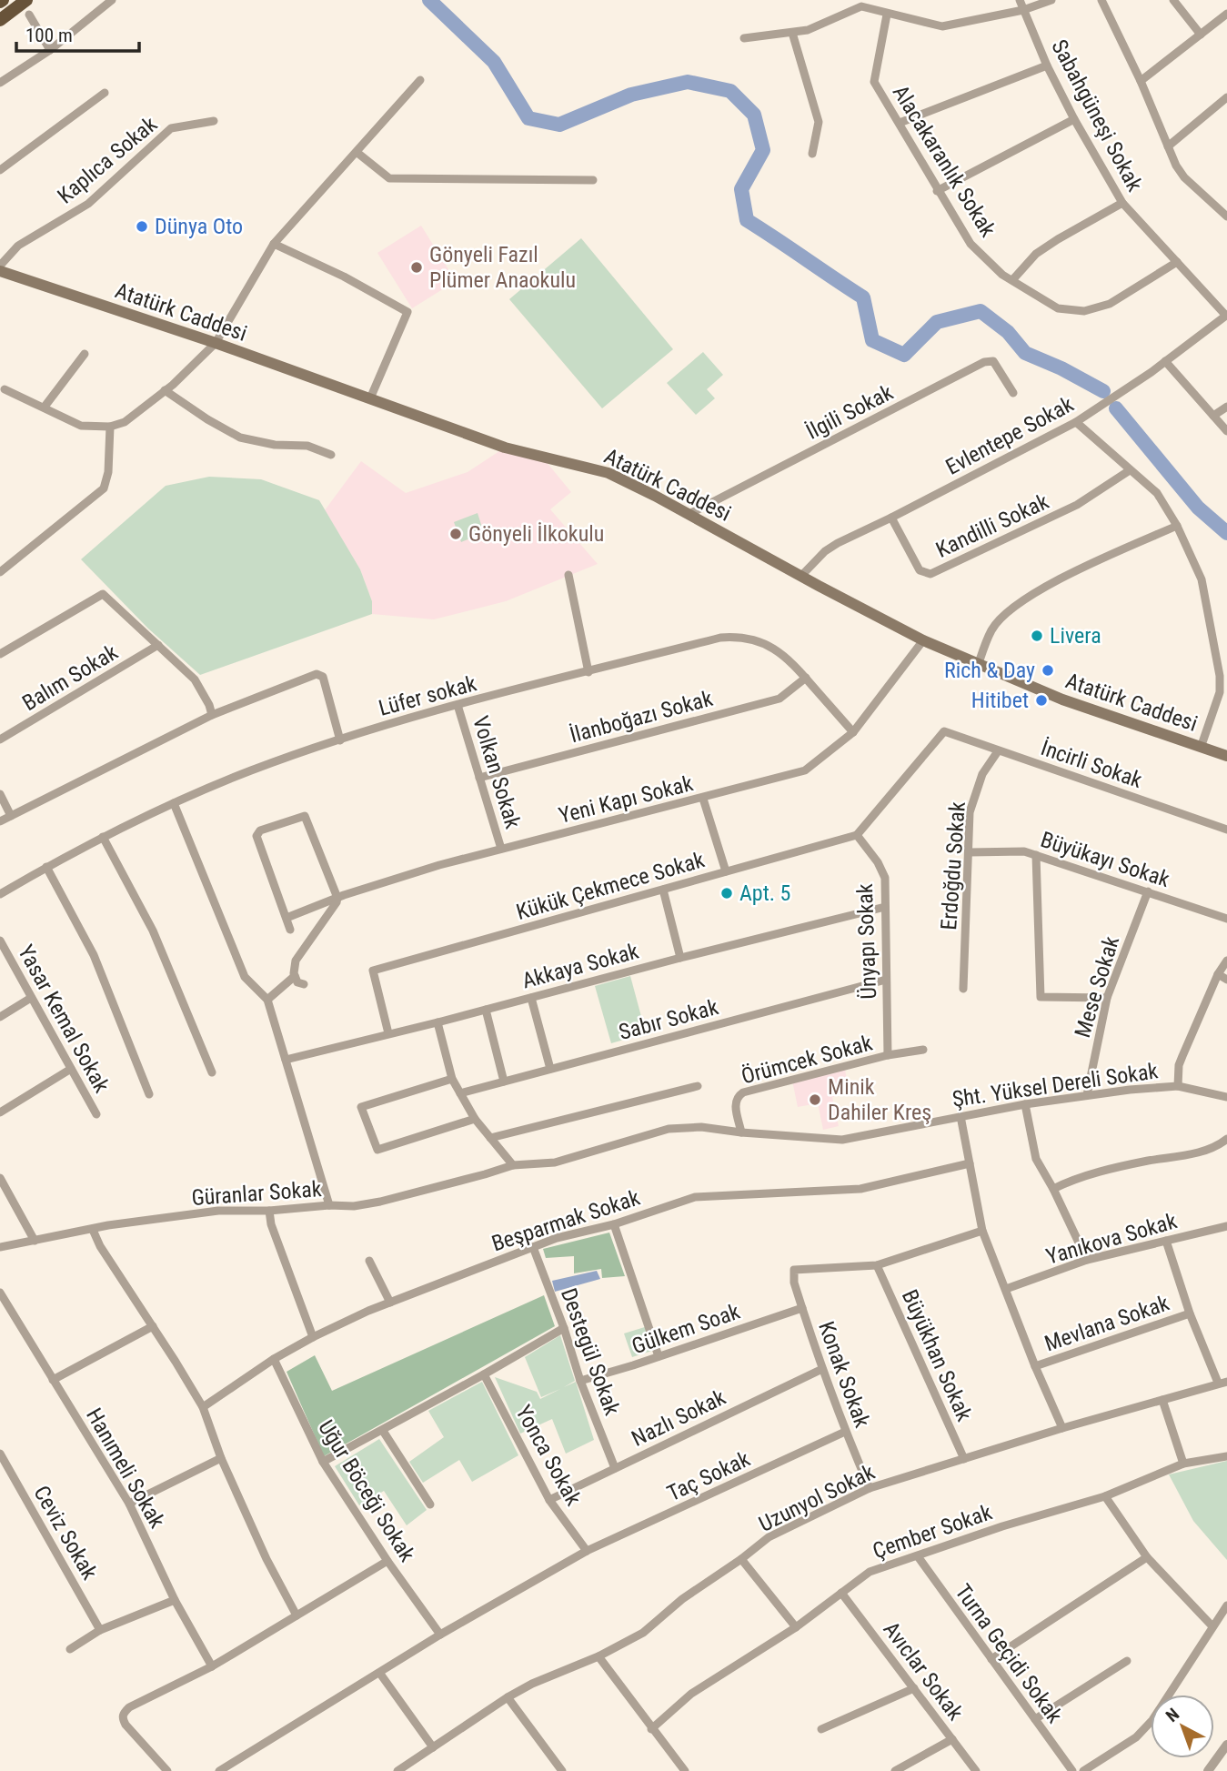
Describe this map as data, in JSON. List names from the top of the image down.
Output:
{
  "streets": {
    "main road": ["Atatürk Caddesi"],
    "street": [
      "Sabahgüneşi Sokak",
      "Kaplıca Sokak",
      "Alacakaranlık Sokak",
      "İlgili Sokak",
      "Evlentepe Sokak",
      "Kandilli Sokak",
      "Balım Sokak",
      "Lüfer sokak",
      "İlanboğazı Sokak",
      "İncirli Sokak",
      "Volkan Sokak",
      "Yeni Kapı Sokak",
      "Büyükayı Sokak",
      "Erdoğdu Sokak",
      "Kükük Çekmece Sokak",
      "Ünyapı Sokak",
      "Akkaya Sokak",
      "Mese Sokak",
      "Yasar Kemal Sokak",
      "Sabır Sokak",
      "Örümcek Sokak",
      "Şht. Yüksel Dereli Sokak",
      "Güranlar Sokak",
      "Beşparmak Sokak",
      "Yanıkova Sokak",
      "Mevlana Sokak",
      "Gülkem Soak",
      "Destegül Sokak",
      "Büyükhan Sokak",
      "Konak Sokak",
      "Nazlı Sokak",
      "Yonca Sokak",
      "Hanımeli Sokak",
      "Taç Sokak",
      "Uğur Böceği Sokak",
      "Uzunyol Sokak",
      "Çember Sokak",
      "Ceviz Sokak",
      "Turna Geçidi Sokak",
      "Avıclar Sokak"
    ]
  },
  "crossings": [
    ["Sabahgüneşi Sokak", "Alacakaranlık Sokak"],
    ["Sabahgüneşi Sokak", "Evlentepe Sokak"],
    ["Atatürk Caddesi", "İlgili Sokak"],
    ["Atatürk Caddesi", "Evlentepe Sokak"],
    ["Atatürk Caddesi", "Yeni Kapı Sokak"],
    ["Evlentepe Sokak", "Kandilli Sokak"],
    ["Lüfer sokak", "İlanboğazı Sokak"],
    ["Lüfer sokak", "Volkan Sokak"],
    ["Lüfer sokak", "Yeni Kapı Sokak"],
    ["İlanboğazı Sokak", "Volkan Sokak"],
    ["İncirli Sokak", "Erdoğdu Sokak"],
    ["İncirli Sokak", "Kükük Çekmece Sokak"],
    ["İncirli Sokak", "Ünyapı Sokak"],
    ["Volkan Sokak", "Yeni Kapı Sokak"],
    ["Büyükayı Sokak", "Erdoğdu Sokak"],
    ["Büyükayı Sokak", "Mese Sokak"],
    ["Kükük Çekmece Sokak", "Ünyapı Sokak"],
    ["Kükük Çekmece Sokak", "Akkaya Sokak"],
    ["Ünyapı Sokak", "Akkaya Sokak"],
    ["Ünyapı Sokak", "Sabır Sokak"],
    ["Ünyapı Sokak", "Örümcek Sokak"],
    ["Mese Sokak", "Şht. Yüksel Dereli Sokak"],
    ["Örümcek Sokak", "Şht. Yüksel Dereli Sokak"],
    ["Şht. Yüksel Dereli Sokak", "Güranlar Sokak"],
    ["Beşparmak Sokak", "Destegül Sokak"],
    ["Beşparmak Sokak", "Uğur Böceği Sokak"],
    ["Gülkem Soak", "Destegül Sokak"],
    ["Gülkem Soak", "Konak Sokak"],
    ["Destegül Sokak", "Nazlı Sokak"],
    ["Büyükhan Sokak", "Konak Sokak"],
    ["Büyükhan Sokak", "Uzunyol Sokak"],
    ["Konak Sokak", "Nazlı Sokak"],
    ["Konak Sokak", "Taç Sokak"],
    ["Konak Sokak", "Uzunyol Sokak"],
    ["Nazlı Sokak", "Yonca Sokak"],
    ["Yonca Sokak", "Taç Sokak"],
    ["Taç Sokak", "Uğur Böceği Sokak"],
    ["Çember Sokak", "Turna Geçidi Sokak"],
    ["Çember Sokak", "Avıclar Sokak"]
  ],
  "places": [
    "Dünya Oto",
    "Gönyeli Fazıl Plümer Anaokulu",
    "Gönyeli İlkokulu",
    "Livera",
    "Rich & Day",
    "Hitibet",
    "Apt. 5",
    "Minik Dahiler Kreş"
  ],
  "scale_bar": "100 m",
  "north": "top left"
}
